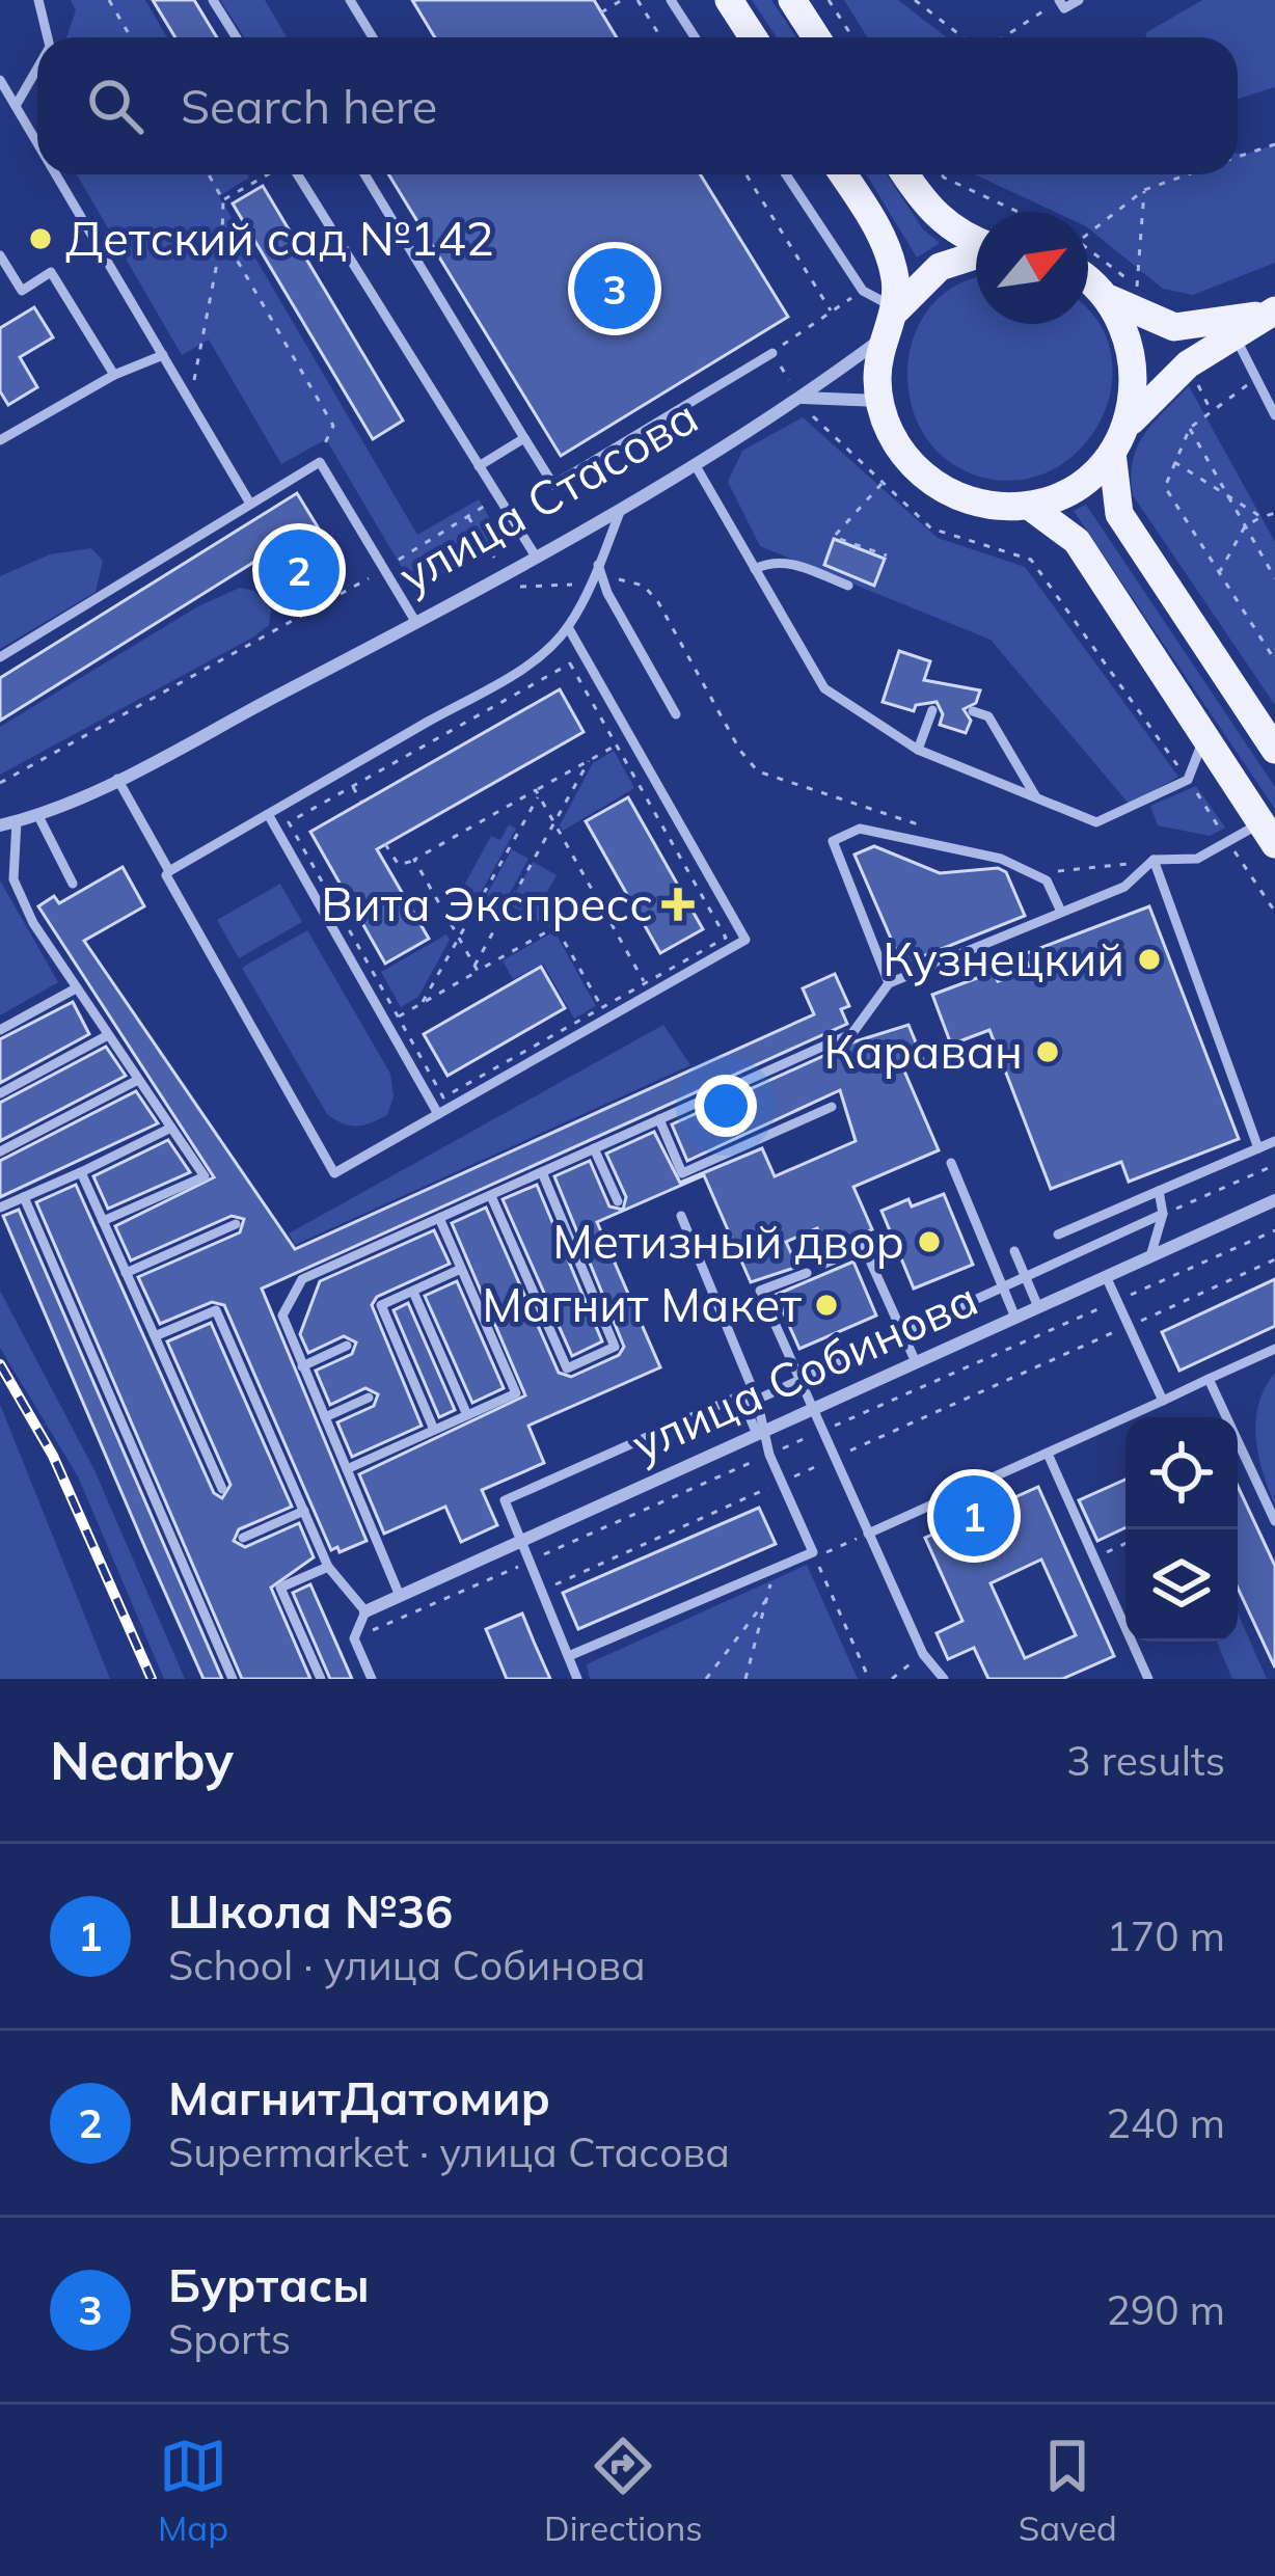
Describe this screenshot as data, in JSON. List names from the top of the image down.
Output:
{
  "streets": {
    "street": ["улица Стасова", "улица Собинова"]
  },
  "places": {
    "other": [
      "Детский сад №142",
      "Кузнецкий",
      "Караван",
      "Метизный двор",
      "Магнит Макет"
    ],
    "health": ["Вита Экспресс"]
  },
  "north": "top right",
  "page": {
    "search": "Search here",
    "pins": ["3", "2", "1"],
    "heading": ["Nearby", "3 results"],
    "list": [
      {
        "mark": "1",
        "name": "Школа №36",
        "note": "School · улица Собинова",
        "value": "170 m"
      },
      {
        "mark": "2",
        "name": "МагнитДатомир",
        "note": "Supermarket · улица Стасова",
        "value": "240 m"
      },
      {
        "mark": "3",
        "name": "Буртасы",
        "note": "Sports",
        "value": "290 m"
      }
    ],
    "nav": ["Map", "Directions", "Saved"]
  }
}
